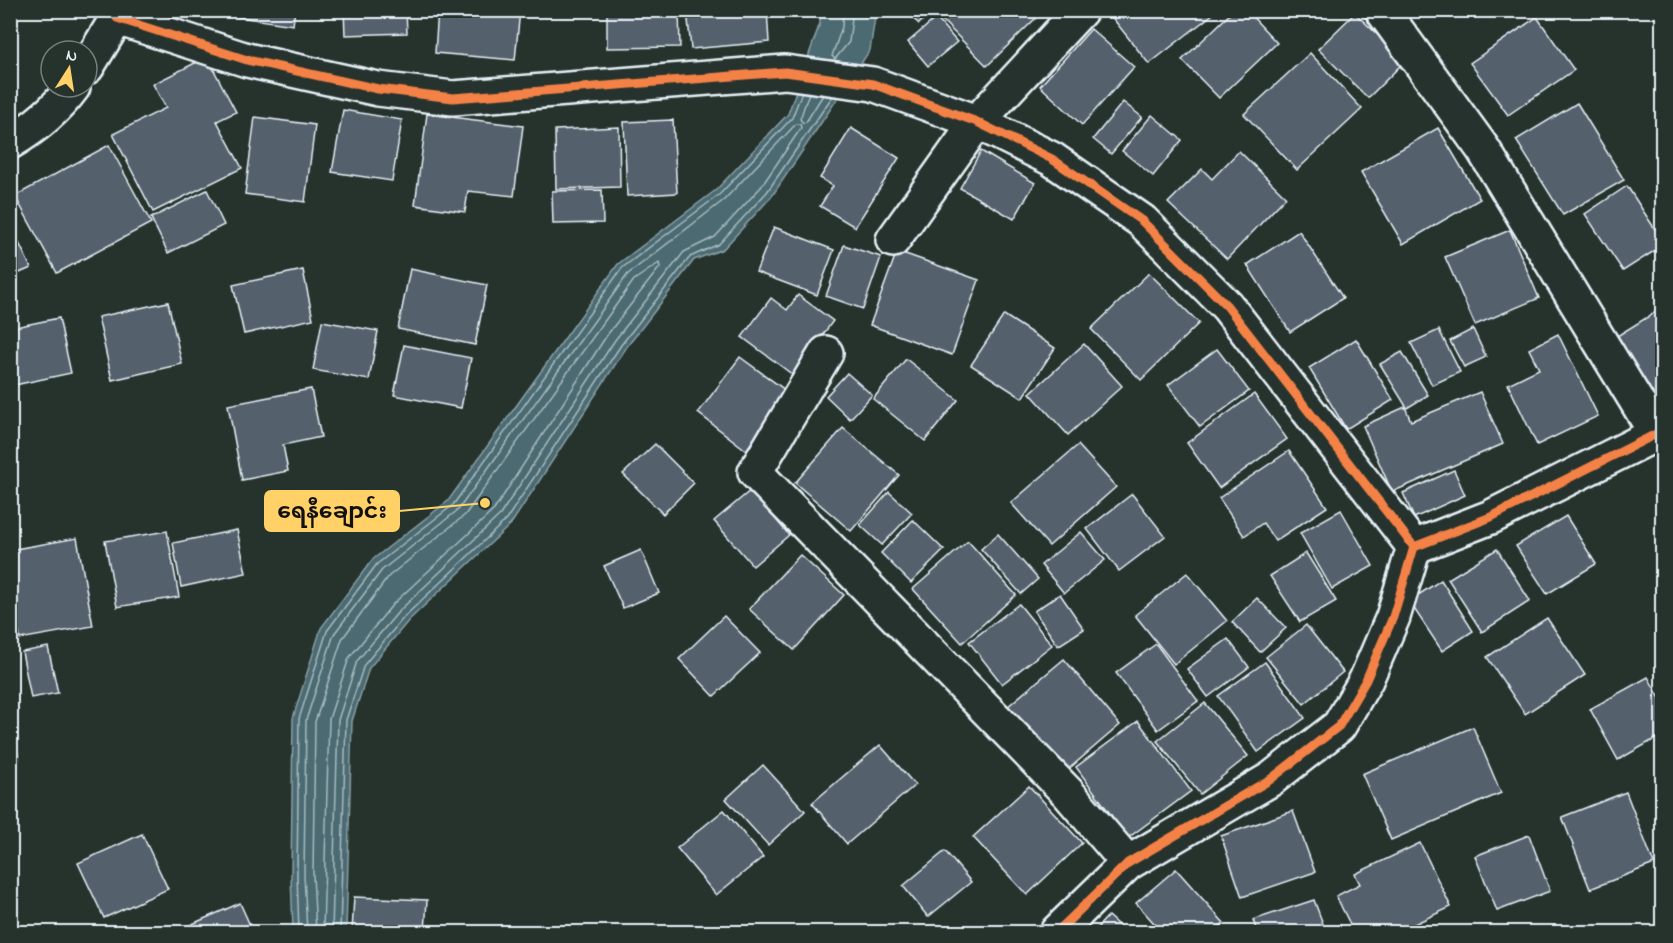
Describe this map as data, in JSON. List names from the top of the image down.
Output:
{
  "places": ["ရေနီချောင်း"],
  "north": "top"
}
